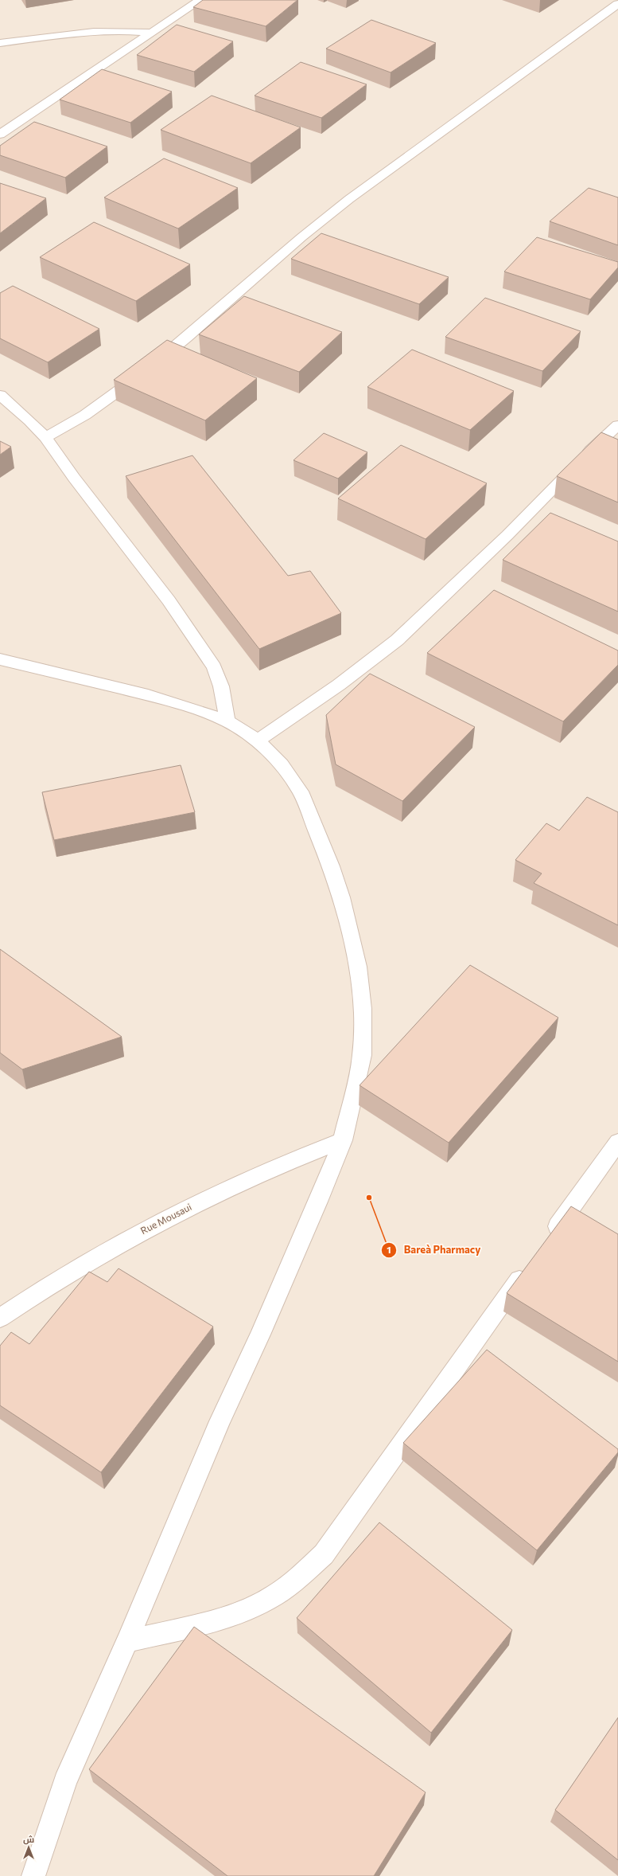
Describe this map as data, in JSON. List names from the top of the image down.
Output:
{
  "streets": {
    "street": ["Rue Mousaui"]
  },
  "places": ["Bareà Pharmacy"],
  "north": "top"
}
